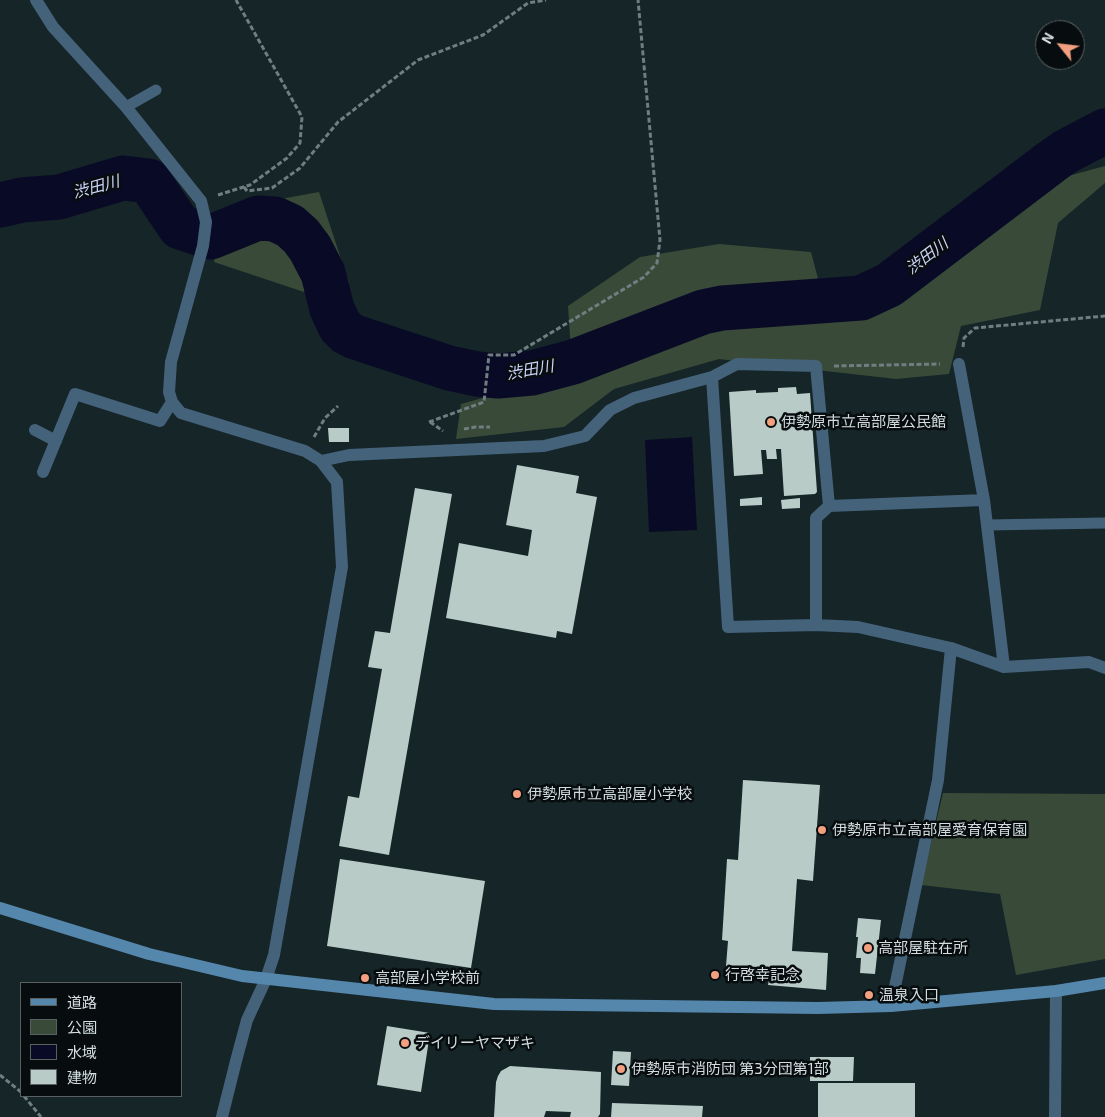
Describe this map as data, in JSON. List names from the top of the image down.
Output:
{
  "water": ["渋田川"],
  "places": [
    "伊勢原市立高部屋公民館",
    "伊勢原市立高部屋小学校",
    "伊勢原市立高部屋愛育保育園",
    "高部屋駐在所",
    "行啓幸記念",
    "高部屋小学校前",
    "温泉入口",
    "デイリーヤマザキ",
    "伊勢原市消防団 第3分団第1部"
  ],
  "legend": [
    "道路",
    "公園",
    "水域",
    "建物"
  ],
  "north": "top left"
}
